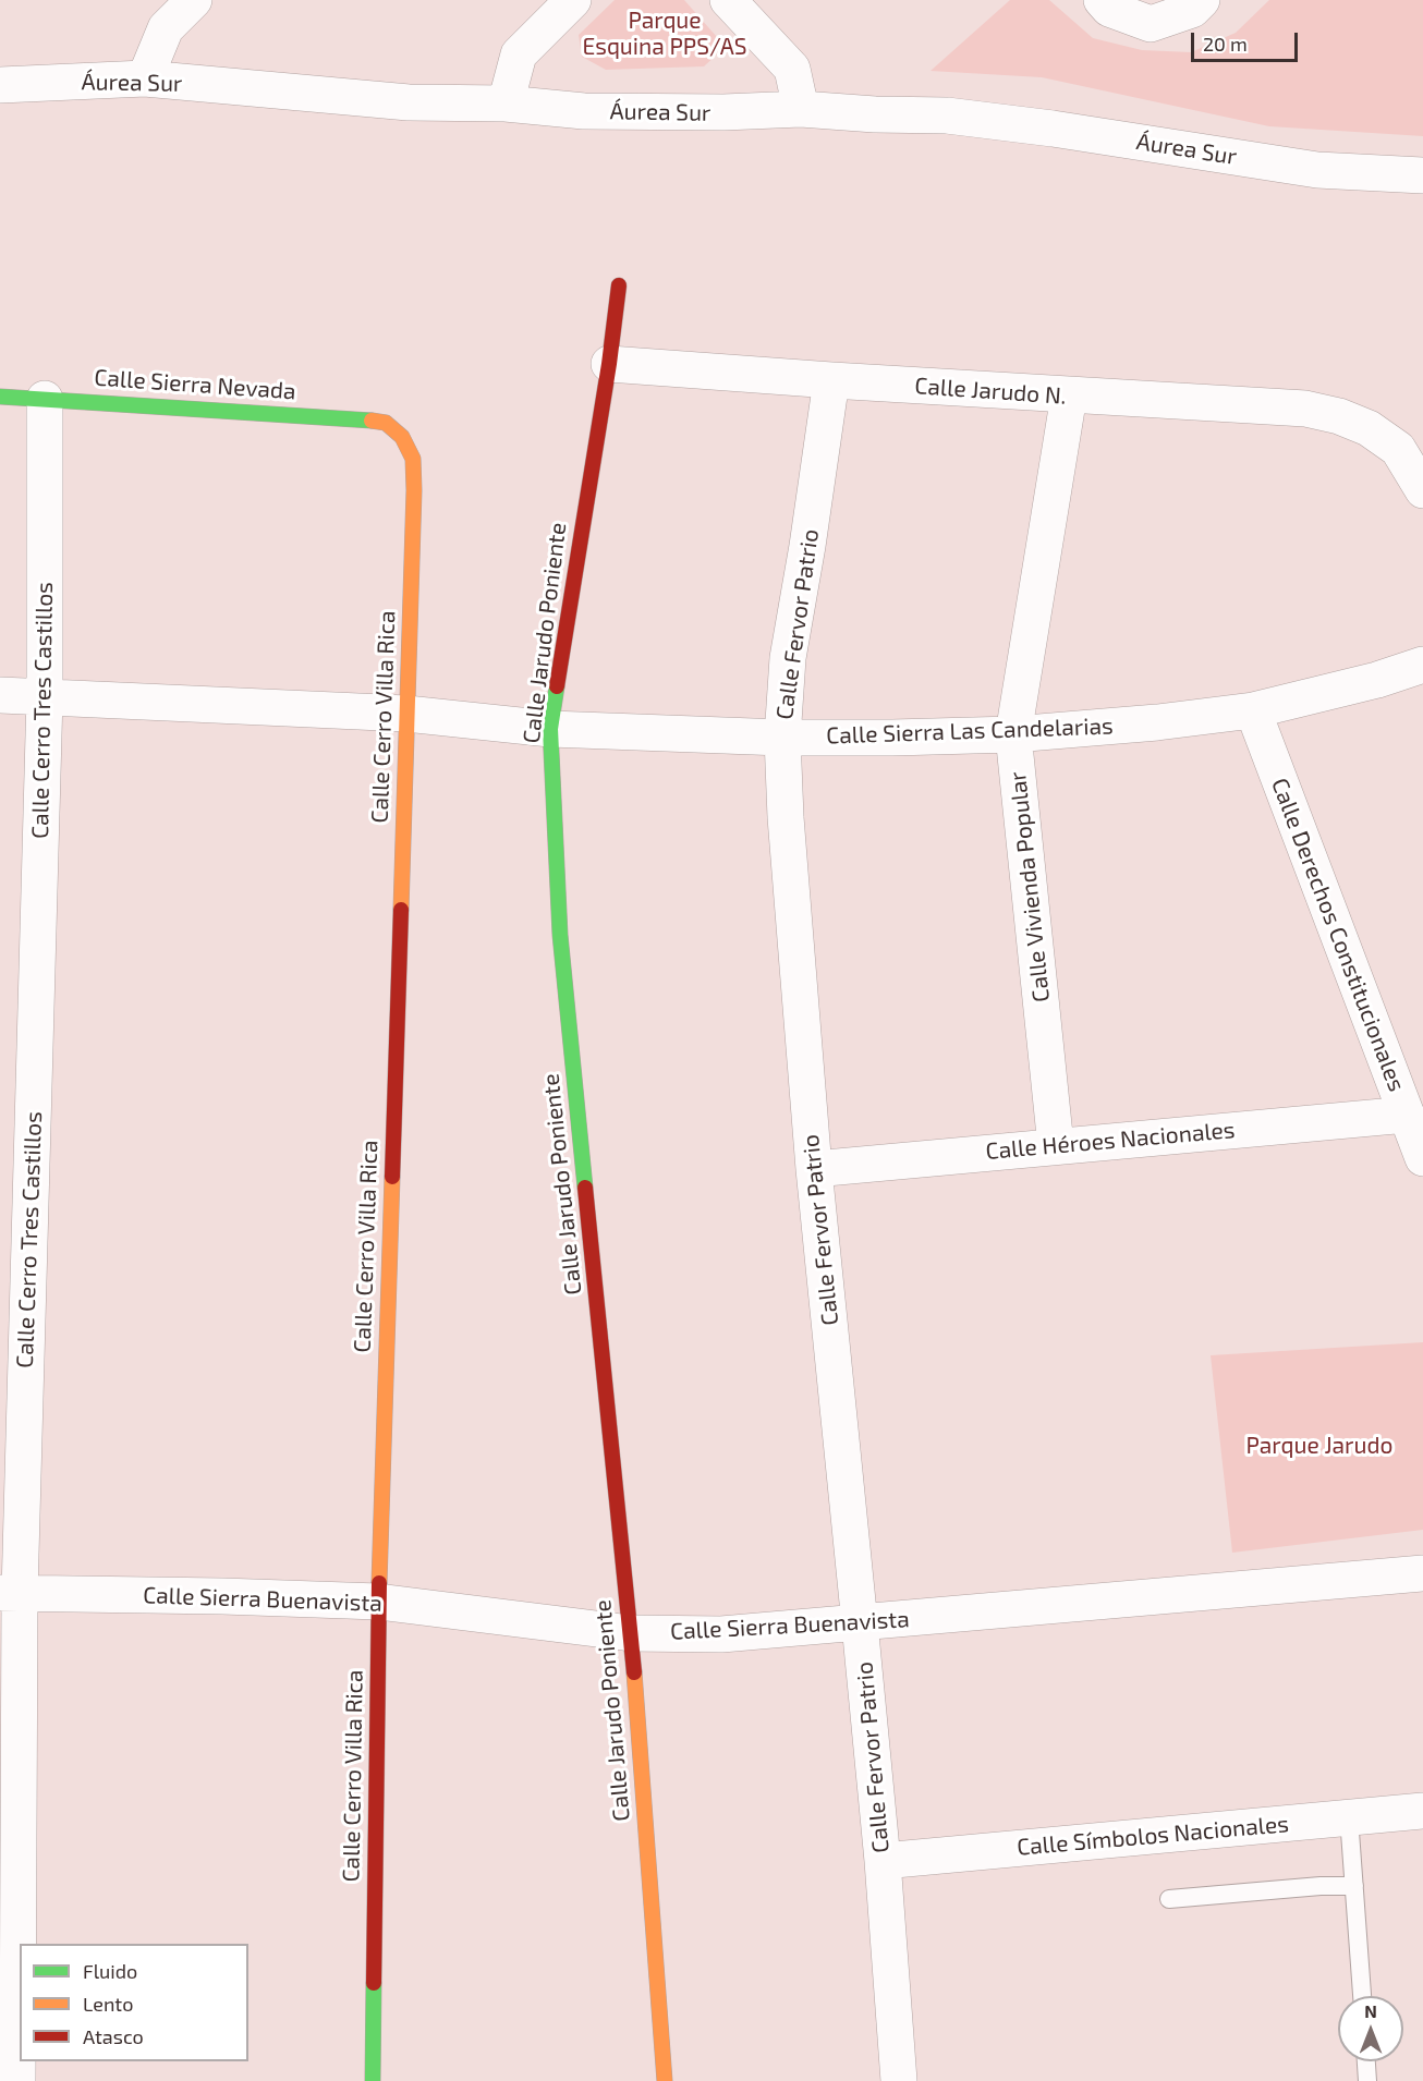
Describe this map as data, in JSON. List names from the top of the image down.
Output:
{
  "streets": {
    "street": [
      "Áurea Sur",
      "Calle Sierra Nevada",
      "Calle Jarudo N.",
      "Calle Fervor Patrio",
      "Calle Jarudo Poniente",
      "Calle Cerro Tres Castillos",
      "Calle Cerro Villa Rica",
      "Calle Sierra Las Candelarias",
      "Calle Vivienda Popular",
      "Calle Derechos Constitucionales",
      "Calle Héroes Nacionales",
      "Calle Sierra Buenavista",
      "Calle Símbolos Nacionales"
    ]
  },
  "crossings": [
    ["Calle Sierra Nevada", "Calle Cerro Tres Castillos"],
    ["Calle Sierra Nevada", "Calle Cerro Villa Rica"],
    ["Calle Jarudo N.", "Calle Fervor Patrio"],
    ["Calle Jarudo N.", "Calle Jarudo Poniente"],
    ["Calle Jarudo N.", "Calle Vivienda Popular"],
    ["Calle Fervor Patrio", "Calle Sierra Las Candelarias"],
    ["Calle Fervor Patrio", "Calle Héroes Nacionales"],
    ["Calle Fervor Patrio", "Calle Sierra Buenavista"],
    ["Calle Fervor Patrio", "Calle Símbolos Nacionales"],
    ["Calle Jarudo Poniente", "Calle Sierra Las Candelarias"],
    ["Calle Jarudo Poniente", "Calle Sierra Buenavista"],
    ["Calle Cerro Tres Castillos", "Calle Sierra Las Candelarias"],
    ["Calle Cerro Tres Castillos", "Calle Sierra Buenavista"],
    ["Calle Cerro Villa Rica", "Calle Sierra Las Candelarias"],
    ["Calle Cerro Villa Rica", "Calle Sierra Buenavista"],
    ["Calle Sierra Las Candelarias", "Calle Vivienda Popular"],
    ["Calle Sierra Las Candelarias", "Calle Derechos Constitucionales"],
    ["Calle Vivienda Popular", "Calle Héroes Nacionales"],
    ["Calle Derechos Constitucionales", "Calle Héroes Nacionales"]
  ],
  "parks": ["Parque Esquina PPS/AS", "Parque Jarudo"],
  "legend": ["Fluido", "Lento", "Atasco"],
  "scale_bar": "20 m",
  "north": "top"
}
